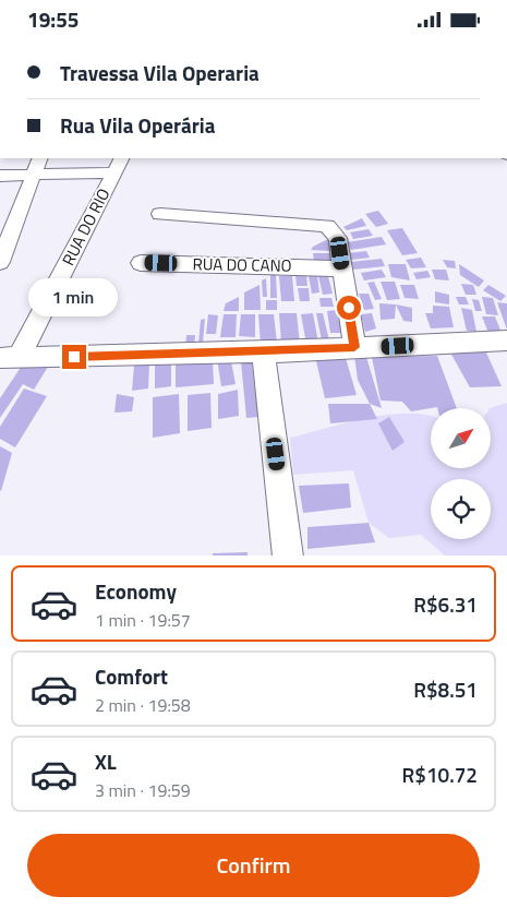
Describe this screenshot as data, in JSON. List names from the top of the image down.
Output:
{
  "streets": {
    "street": ["RUA DO RIO", "RUA DO CANO"]
  },
  "north": "top right",
  "page": {
    "status": "19:55",
    "banner": ["Travessa Vila Operaria", "Rua Vila Operária"],
    "bubble": "1 min",
    "list": [
      {
        "name": "Economy",
        "note": "1 min · 19:57",
        "value": "R$6.31"
      },
      {
        "name": "Comfort",
        "note": "2 min · 19:58",
        "value": "R$8.51"
      },
      {
        "name": "XL",
        "note": "3 min · 19:59",
        "value": "R$10.72"
      }
    ],
    "buttons": "Confirm"
  }
}
